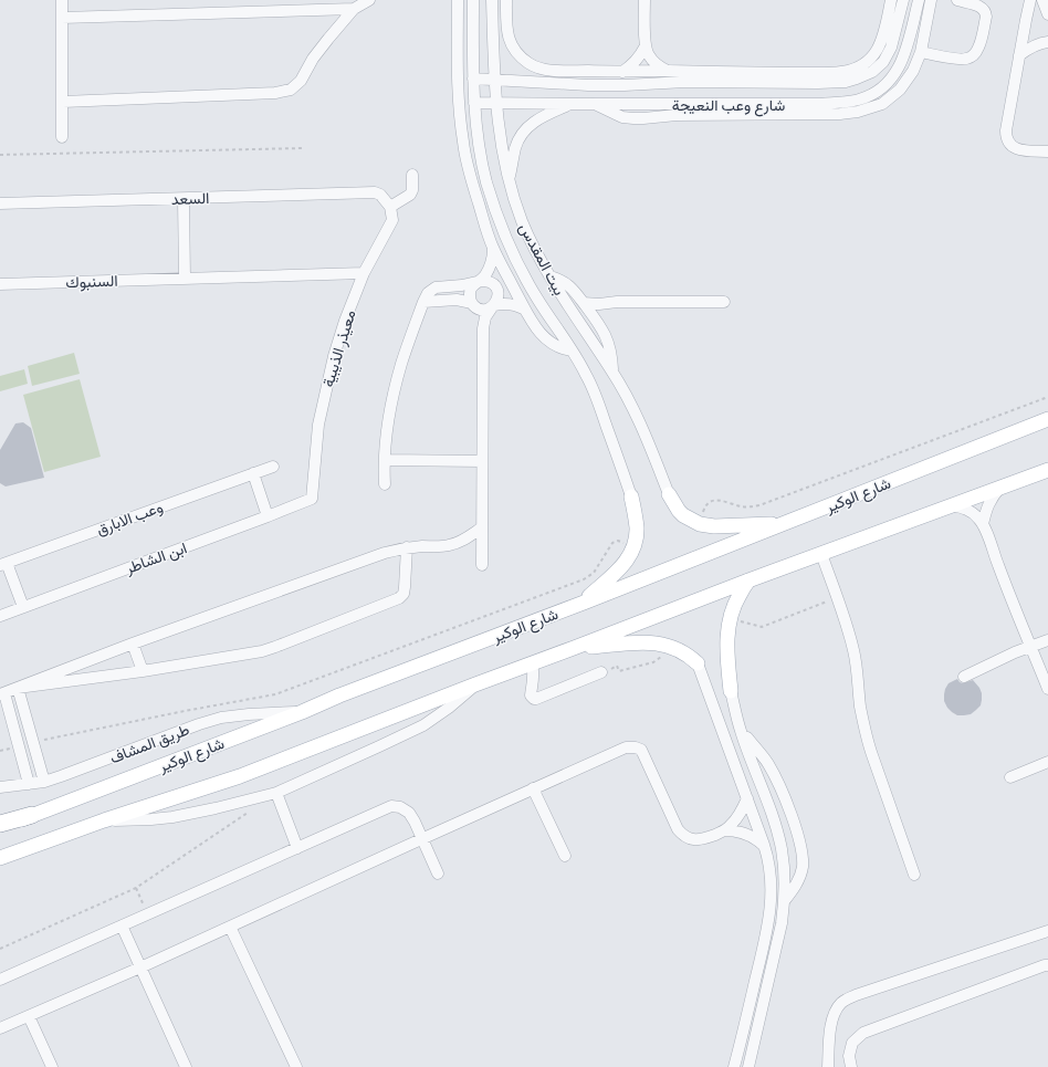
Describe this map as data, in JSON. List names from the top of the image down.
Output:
{
  "streets": {
    "main road": ["شارع الوكير"],
    "street": [
      "شارع وعب النعيجة",
      "السعد",
      "بيت المقدس",
      "السنبوك",
      "معيذر الذيبية",
      "وعب الابارق",
      "ابن الشاطر",
      "طريق المشاف"
    ]
  },
  "crossings": [
    ["شارع وعب النعيجة", "بيت المقدس"],
    ["السعد", "معيذر الذيبية"],
    ["السنبوك", "معيذر الذيبية"],
    ["معيذر الذيبية", "ابن الشاطر"],
    ["شارع الوكير", "طريق المشاف"],
    ["وعب الابارق", "ابن الشاطر"]
  ]
}
